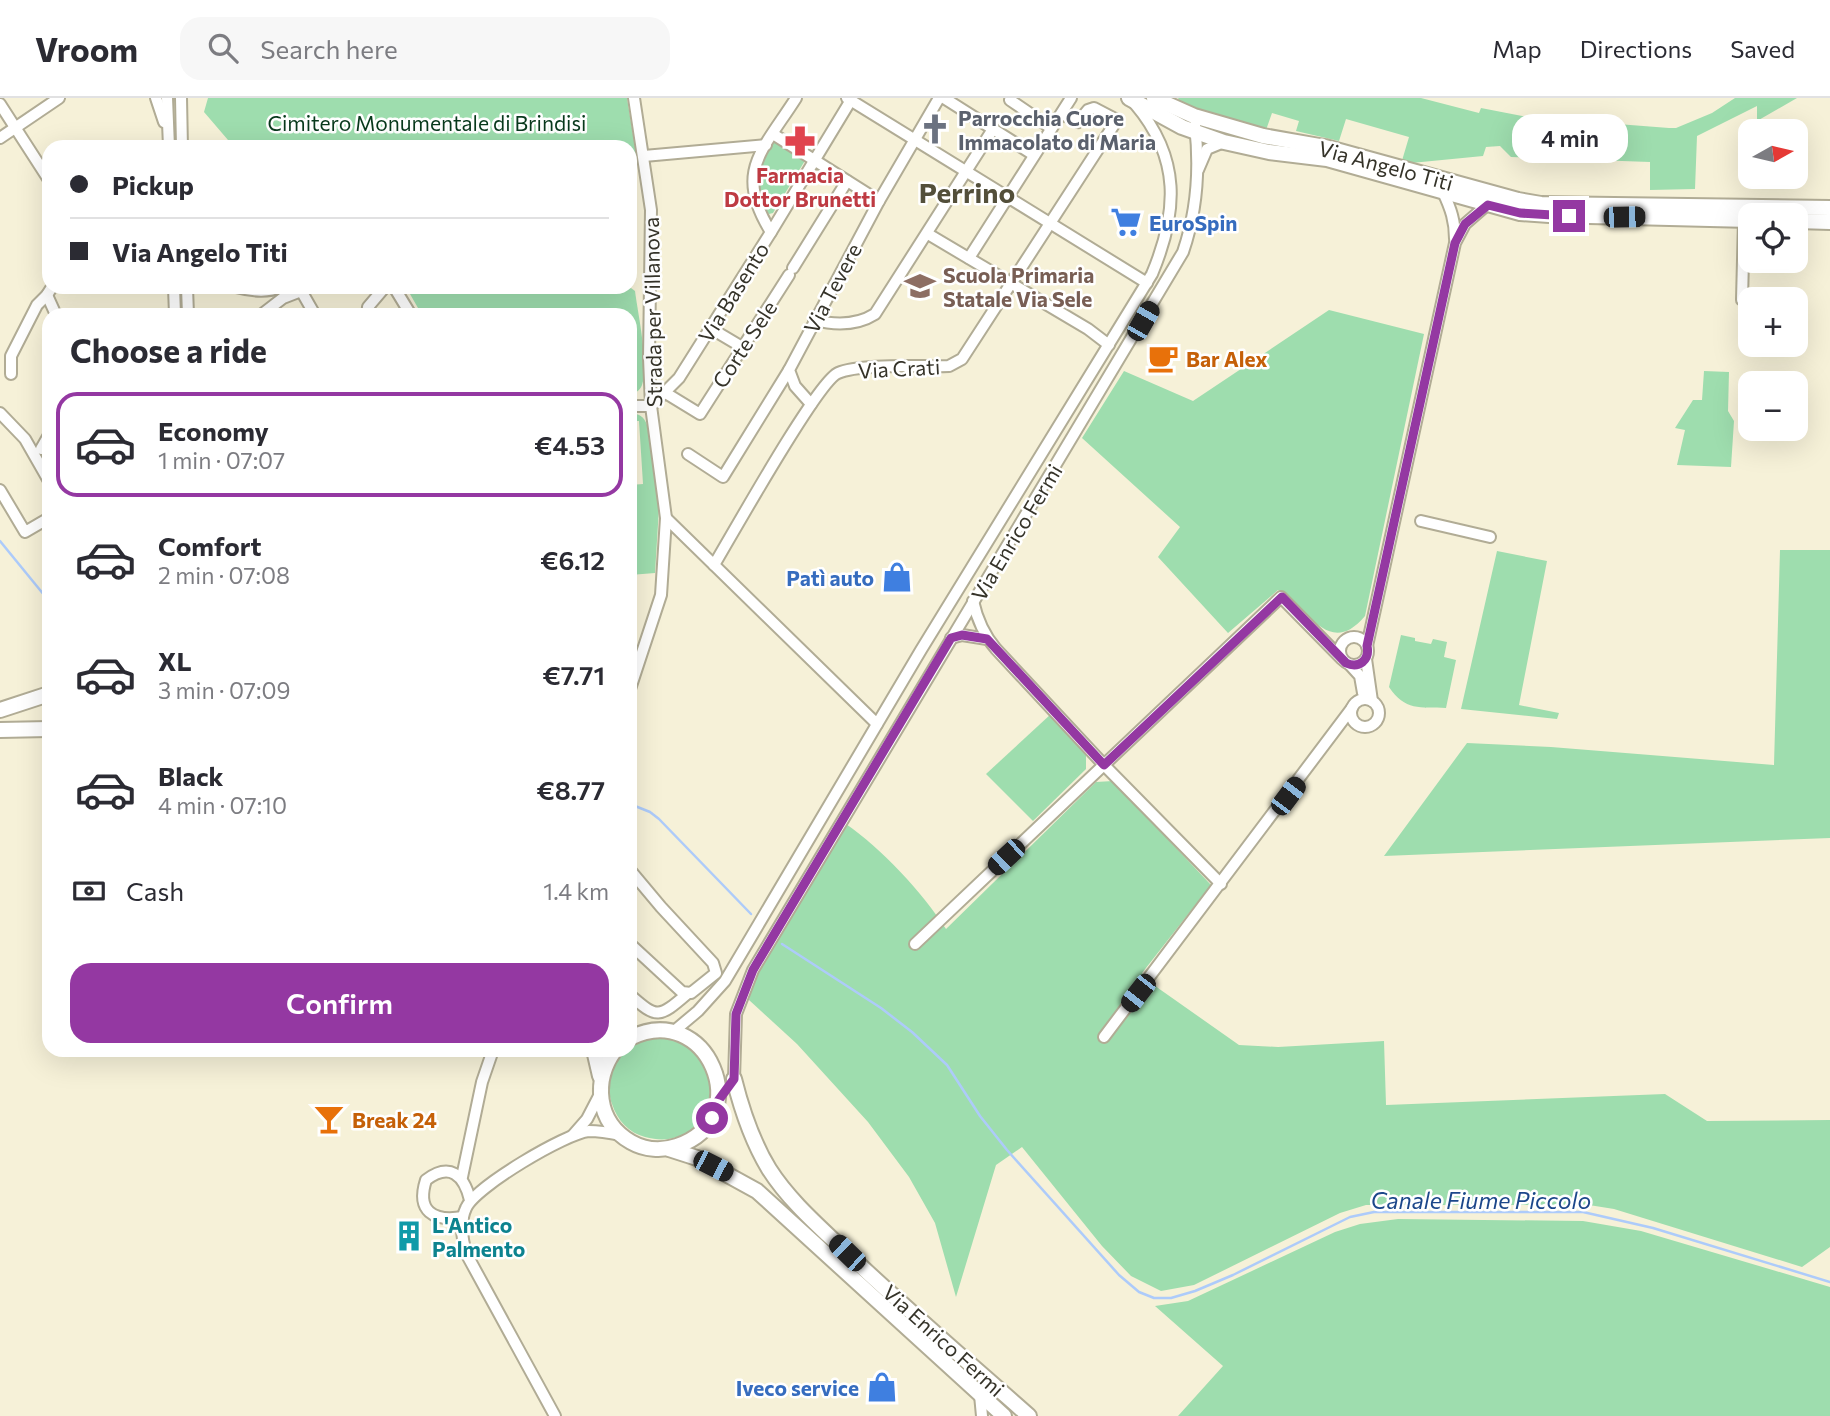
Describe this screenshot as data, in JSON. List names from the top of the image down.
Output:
{
  "streets": {
    "main road": ["Via Angelo Titi", "Via Enrico Fermi"],
    "street": [
      "Via Tevere",
      "Via Basento",
      "Strada per Villanova",
      "Corte Sele",
      "Via Crati"
    ]
  },
  "crossings": [
    ["Via Angelo Titi", "Via Enrico Fermi"],
    ["Via Basento", "Strada per Villanova"],
    ["Via Basento", "Corte Sele"]
  ],
  "districts": ["Perrino"],
  "water": ["Canale Fiume Piccolo"],
  "parks": ["Cimitero Monumentale di Brindisi"],
  "places": {
    "church": ["Parrocchia Cuore Immacolato di Maria"],
    "pharmacy": ["Farmacia Dottor Brunetti"],
    "supermarket": ["EuroSpin"],
    "school or university": ["Scuola Primaria Statale Via Sele"],
    "cafe": ["Bar Alex"],
    "shop": ["Patì auto", "Iveco service"],
    "bar": ["Break 24"],
    "building": ["L'Antico Palmento"]
  },
  "north": "right",
  "page": {
    "header": "Vroom",
    "search": "Search here",
    "nav": ["Map", "Directions", "Saved"],
    "bubble": "4 min",
    "map_buttons": ["+", "−"],
    "banner": ["Pickup", "Via Angelo Titi"],
    "heading": "Choose a ride",
    "list": [
      {
        "name": "Economy",
        "note": "1 min · 07:07",
        "value": "€4.53"
      },
      {
        "name": "Comfort",
        "note": "2 min · 07:08",
        "value": "€6.12"
      },
      {
        "name": "XL",
        "note": "3 min · 07:09",
        "value": "€7.71"
      },
      {
        "name": "Black",
        "note": "4 min · 07:10",
        "value": "€8.77"
      }
    ],
    "pay": ["Cash", "1.4 km"],
    "buttons": "Confirm"
  }
}
